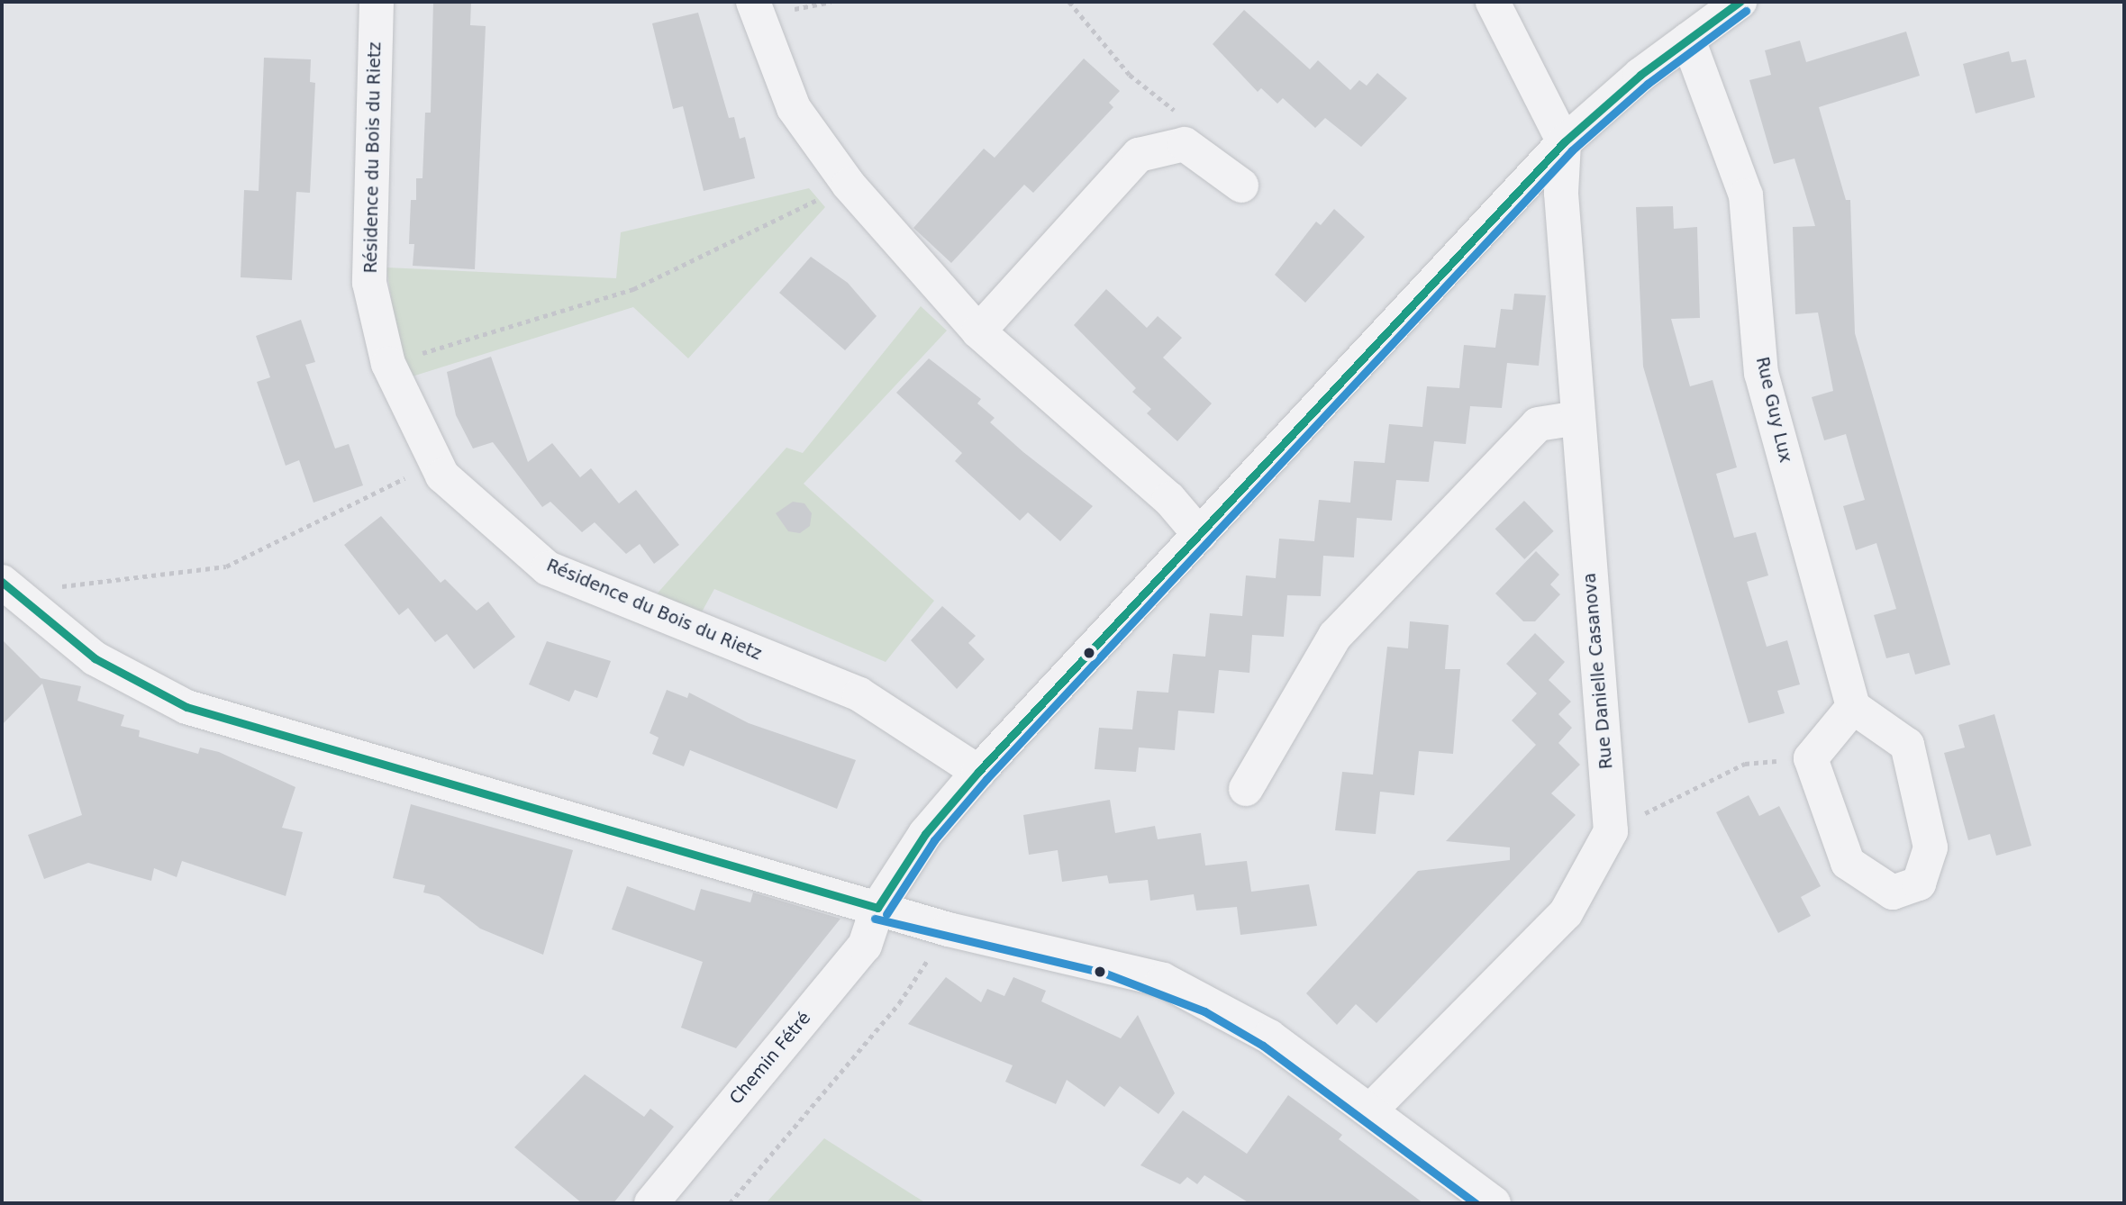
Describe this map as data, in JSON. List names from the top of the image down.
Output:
{
  "streets": {
    "street": [
      "Résidence du Bois du Rietz",
      "Rue Guy Lux",
      "Rue Danielle Casanova",
      "Chemin Fétré"
    ]
  },
  "crossings": [
    ["Résidence du Bois du Rietz", "Chemin Fétré"],
    ["Rue Guy Lux", "Chemin Fétré"],
    ["Rue Danielle Casanova", "Chemin Fétré"]
  ]
}
